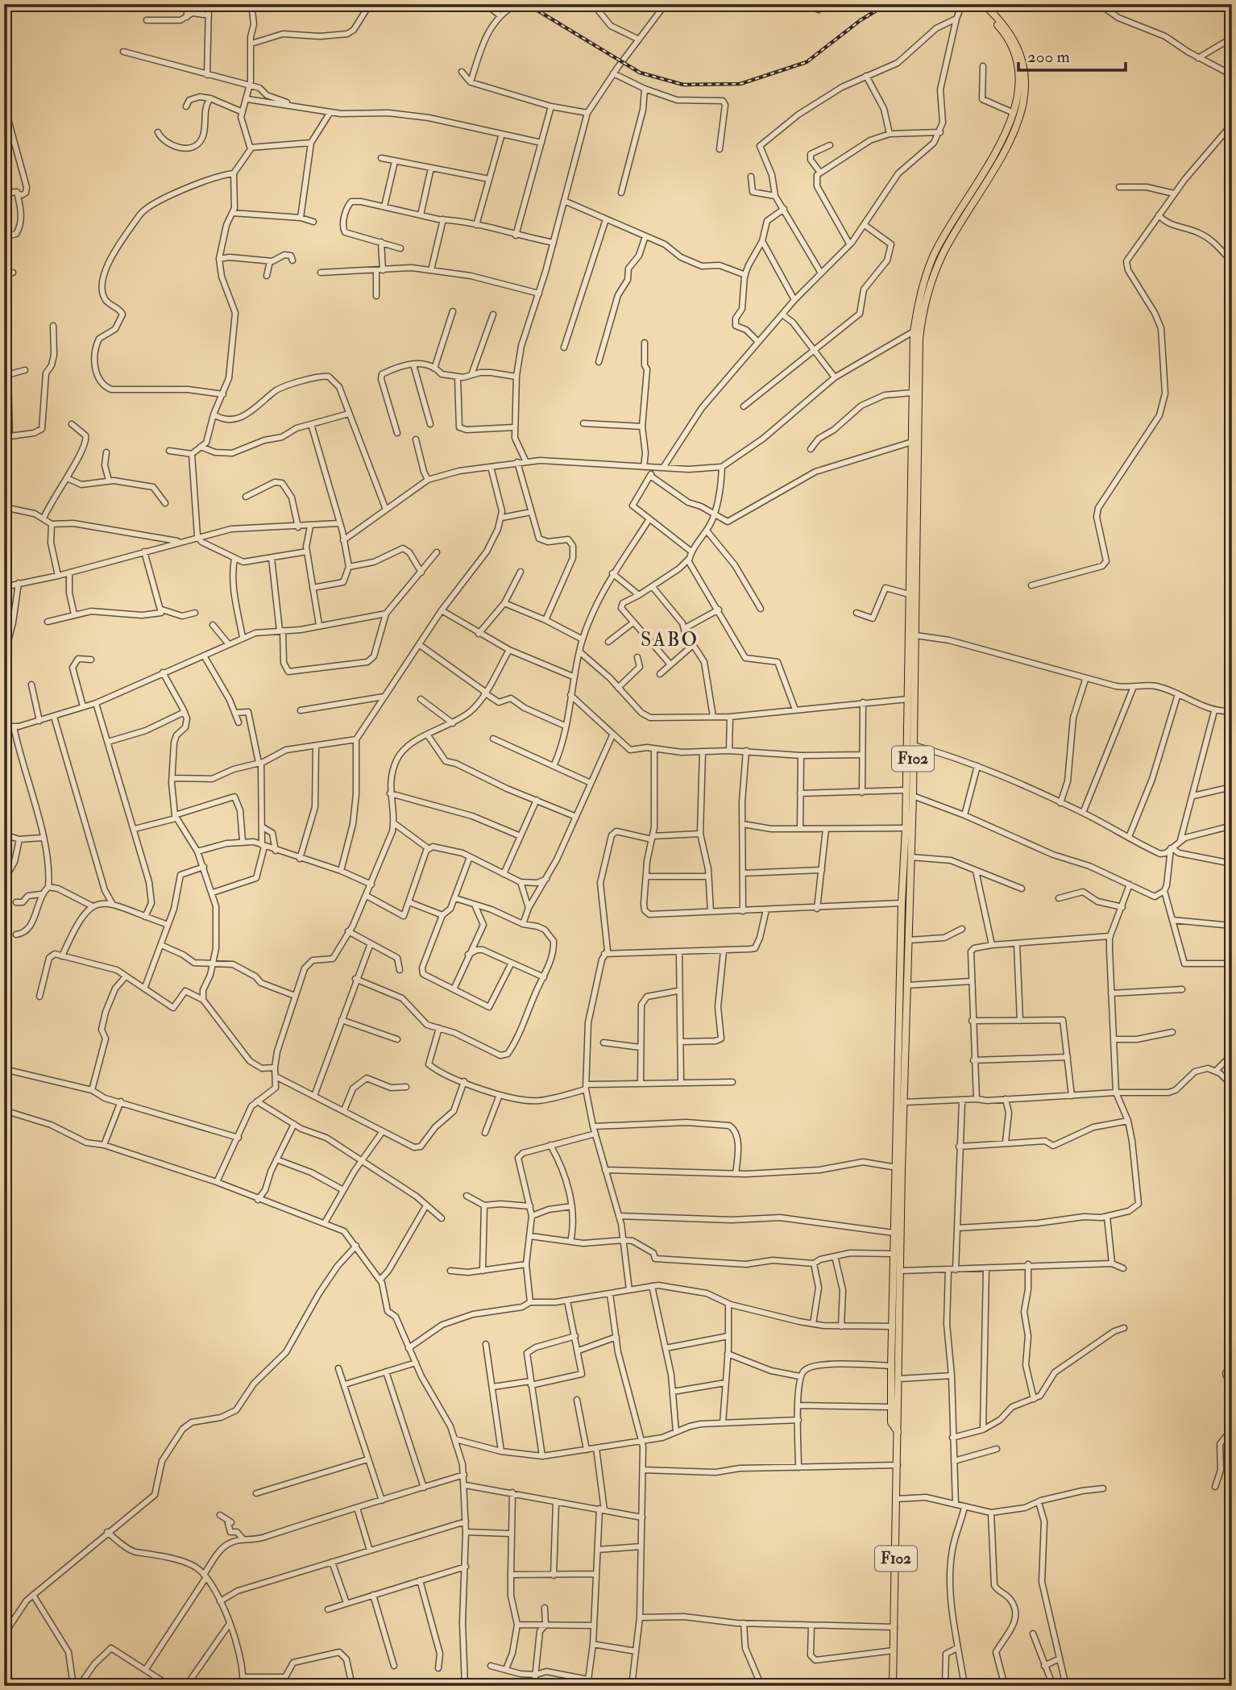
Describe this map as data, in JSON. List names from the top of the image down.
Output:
{
  "streets": {
    "main road": ["F102"]
  },
  "districts": ["SABO"],
  "scale_bar": "200 m"
}
